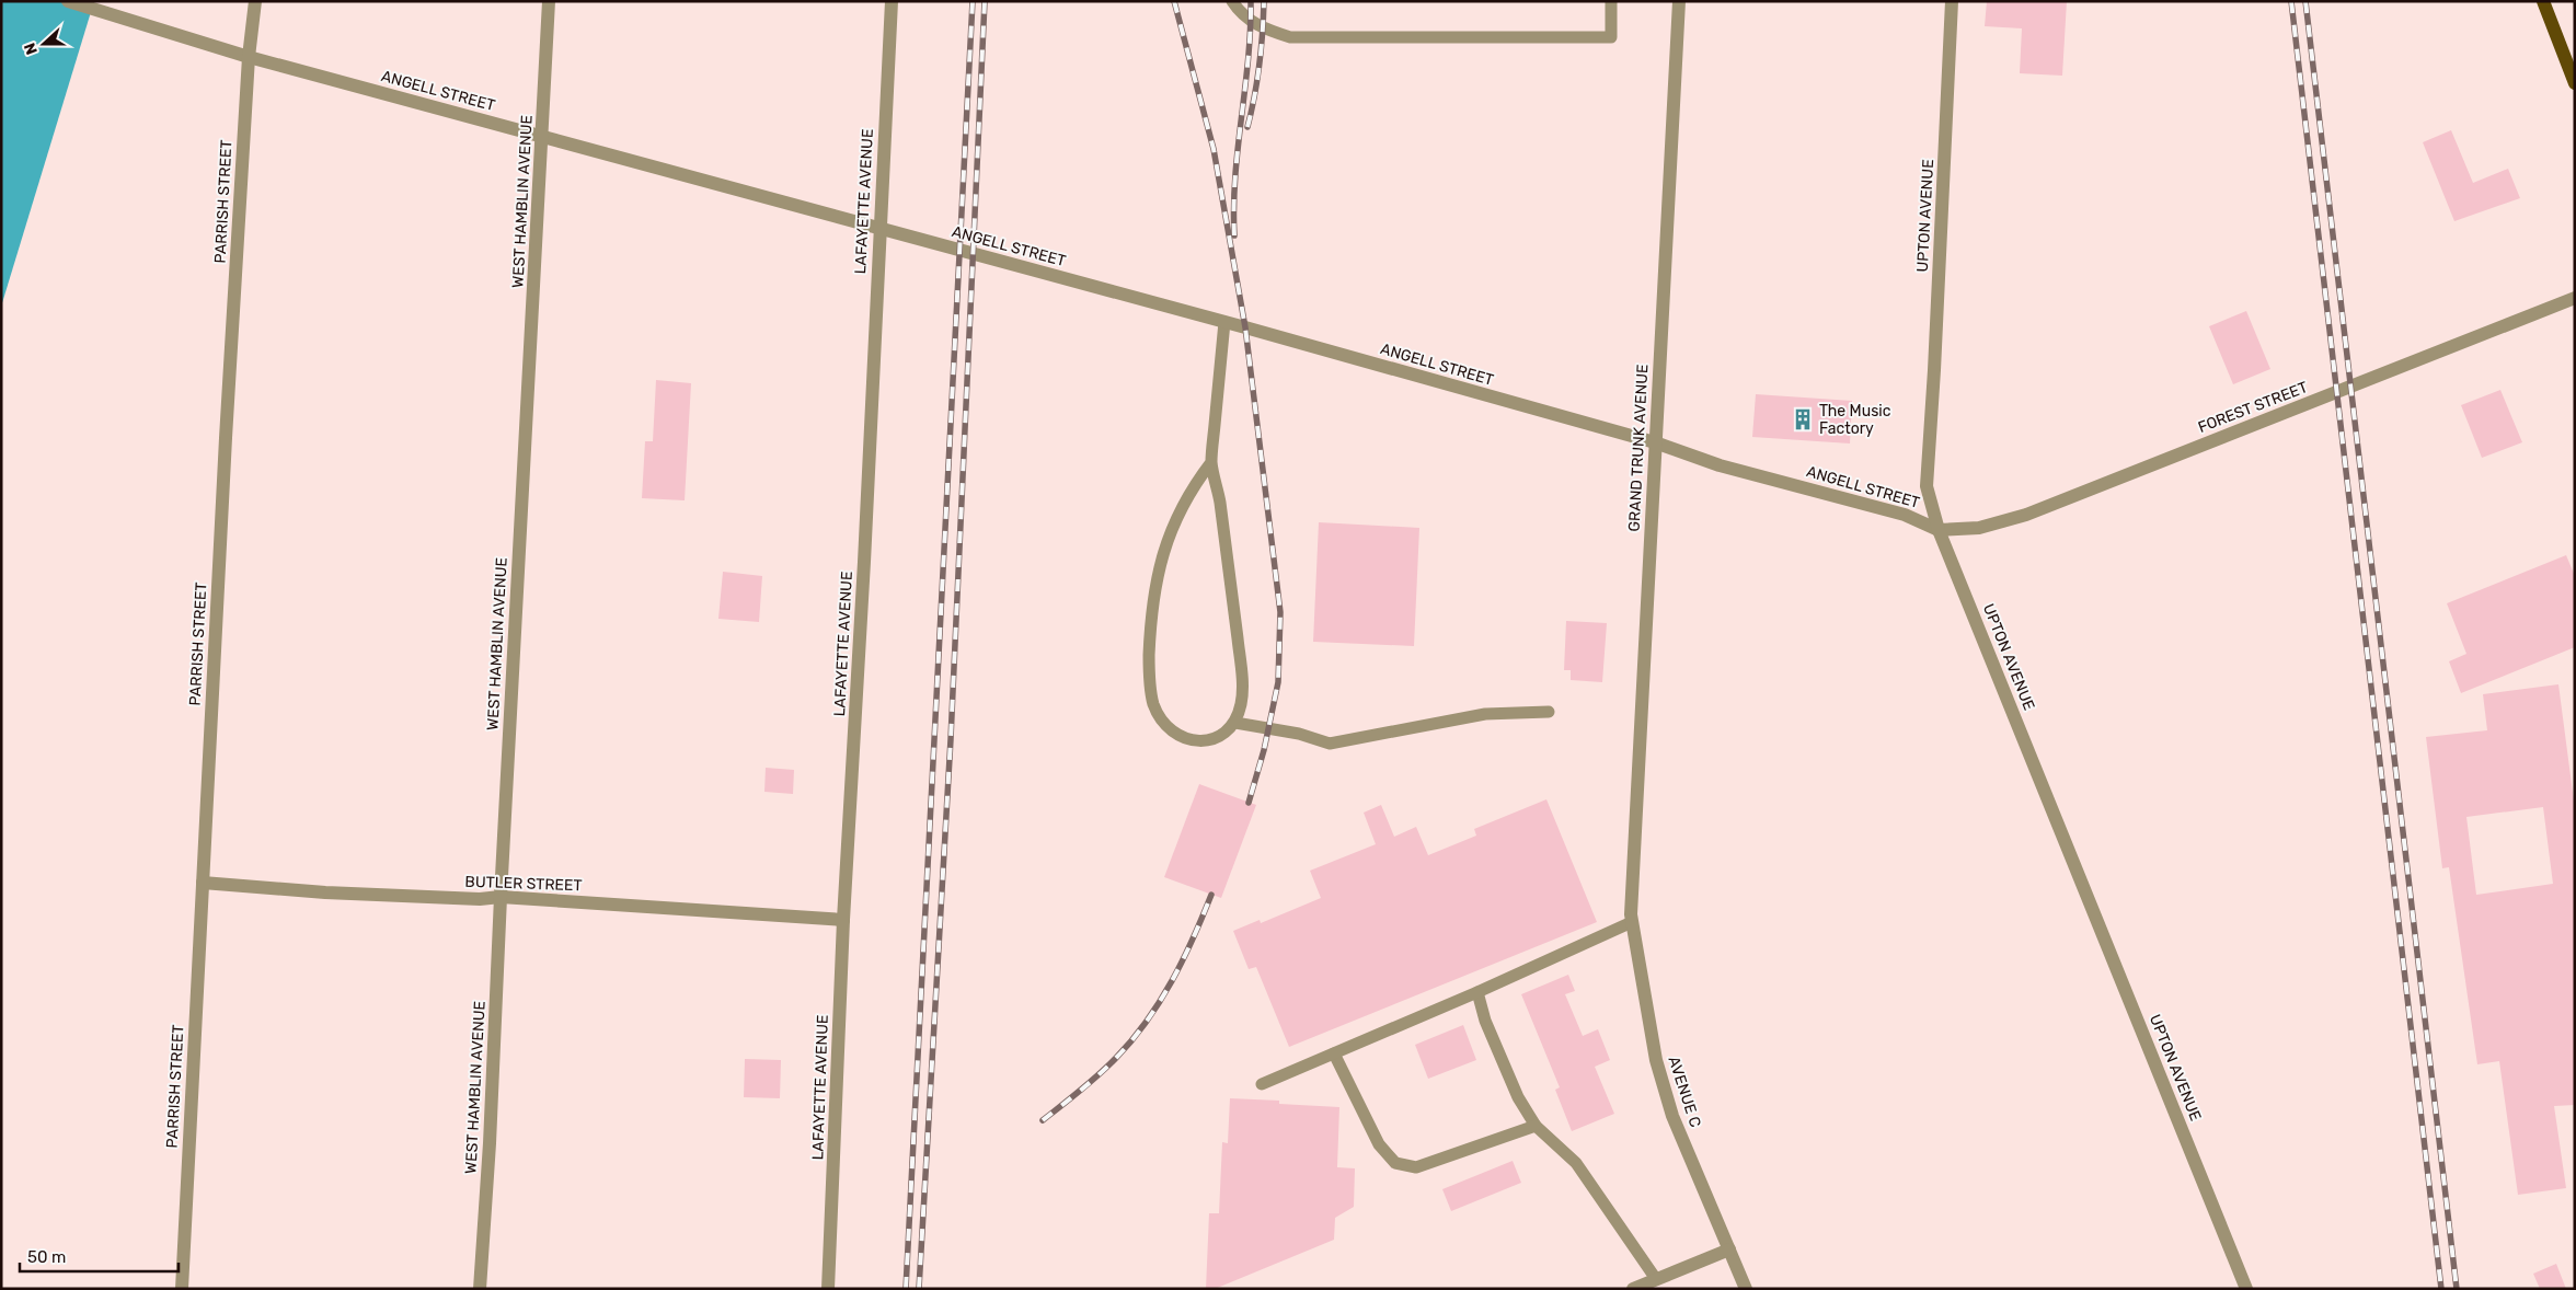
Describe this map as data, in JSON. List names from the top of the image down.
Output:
{
  "streets": {
    "street": [
      "ANGELL STREET",
      "PARRISH STREET",
      "WEST HAMBLIN AVENUE",
      "LAFAYETTE AVENUE",
      "UPTON AVENUE",
      "FOREST STREET",
      "GRAND TRUNK AVENUE",
      "BUTLER STREET",
      "AVENUE C"
    ]
  },
  "crossings": [
    ["ANGELL STREET", "PARRISH STREET"],
    ["ANGELL STREET", "WEST HAMBLIN AVENUE"],
    ["ANGELL STREET", "LAFAYETTE AVENUE"],
    ["ANGELL STREET", "UPTON AVENUE"],
    ["ANGELL STREET", "FOREST STREET"],
    ["ANGELL STREET", "GRAND TRUNK AVENUE"],
    ["PARRISH STREET", "BUTLER STREET"],
    ["WEST HAMBLIN AVENUE", "BUTLER STREET"],
    ["LAFAYETTE AVENUE", "BUTLER STREET"],
    ["UPTON AVENUE", "FOREST STREET"],
    ["GRAND TRUNK AVENUE", "AVENUE C"]
  ],
  "places": {
    "building": ["The Music Factory"]
  },
  "scale_bar": "50 m",
  "north": "left"
}
